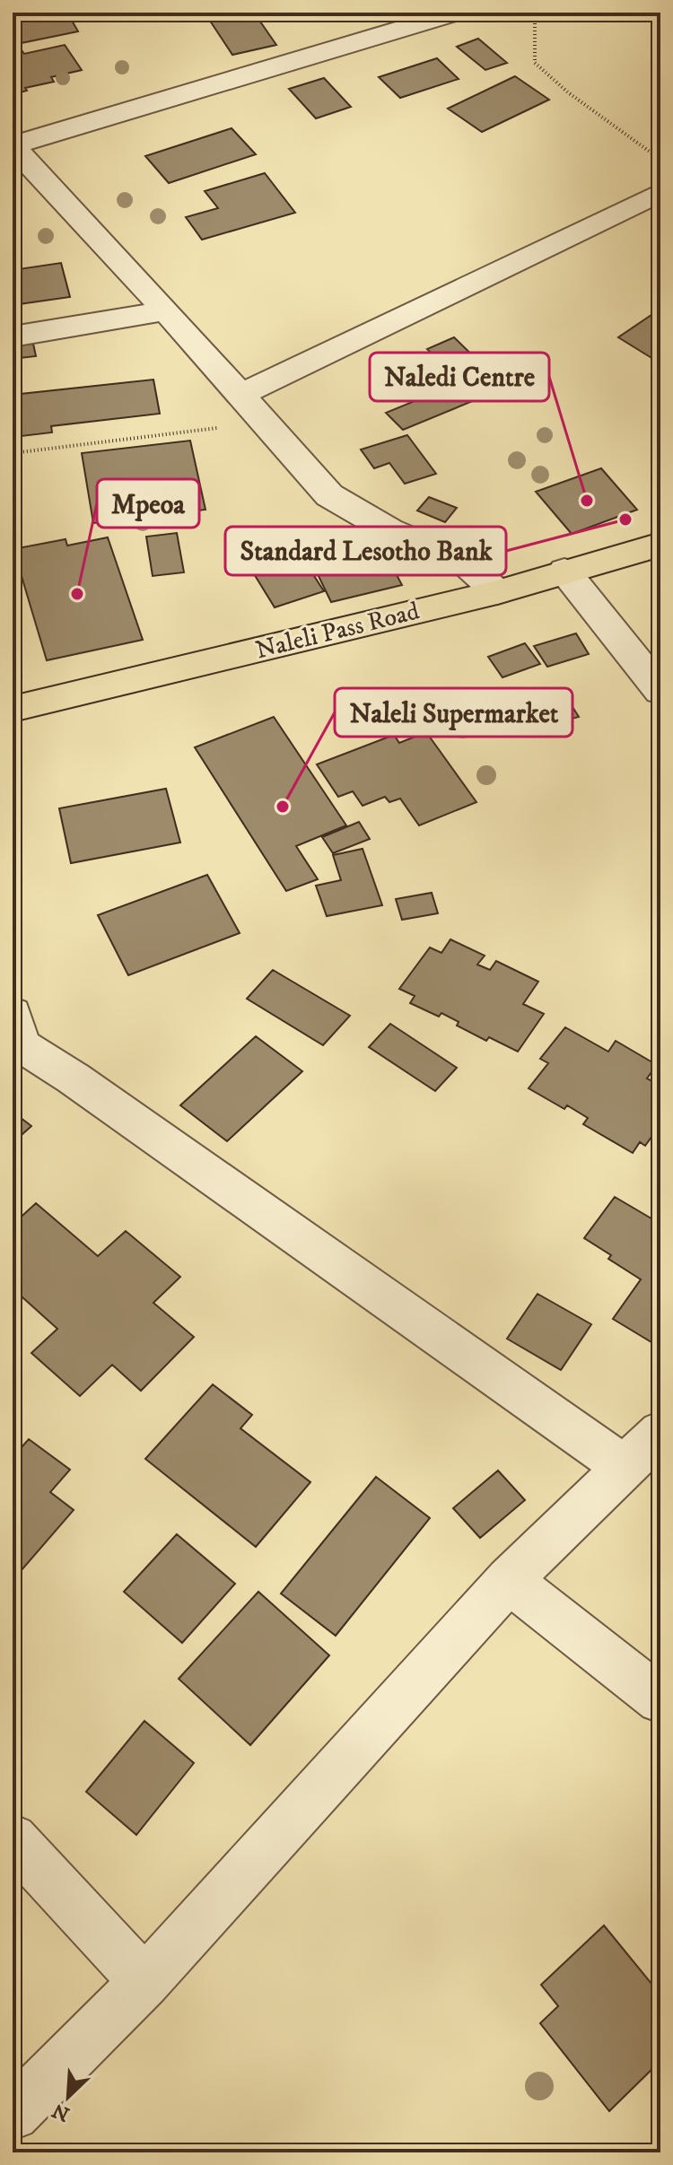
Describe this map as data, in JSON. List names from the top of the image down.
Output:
{
  "streets": {
    "main road": ["Naleli Pass Road"]
  },
  "places": [
    "Naledi Centre",
    "Standard Lesotho Bank",
    "Mpeoa",
    "Naleli Supermarket"
  ],
  "north": "bottom left"
}
